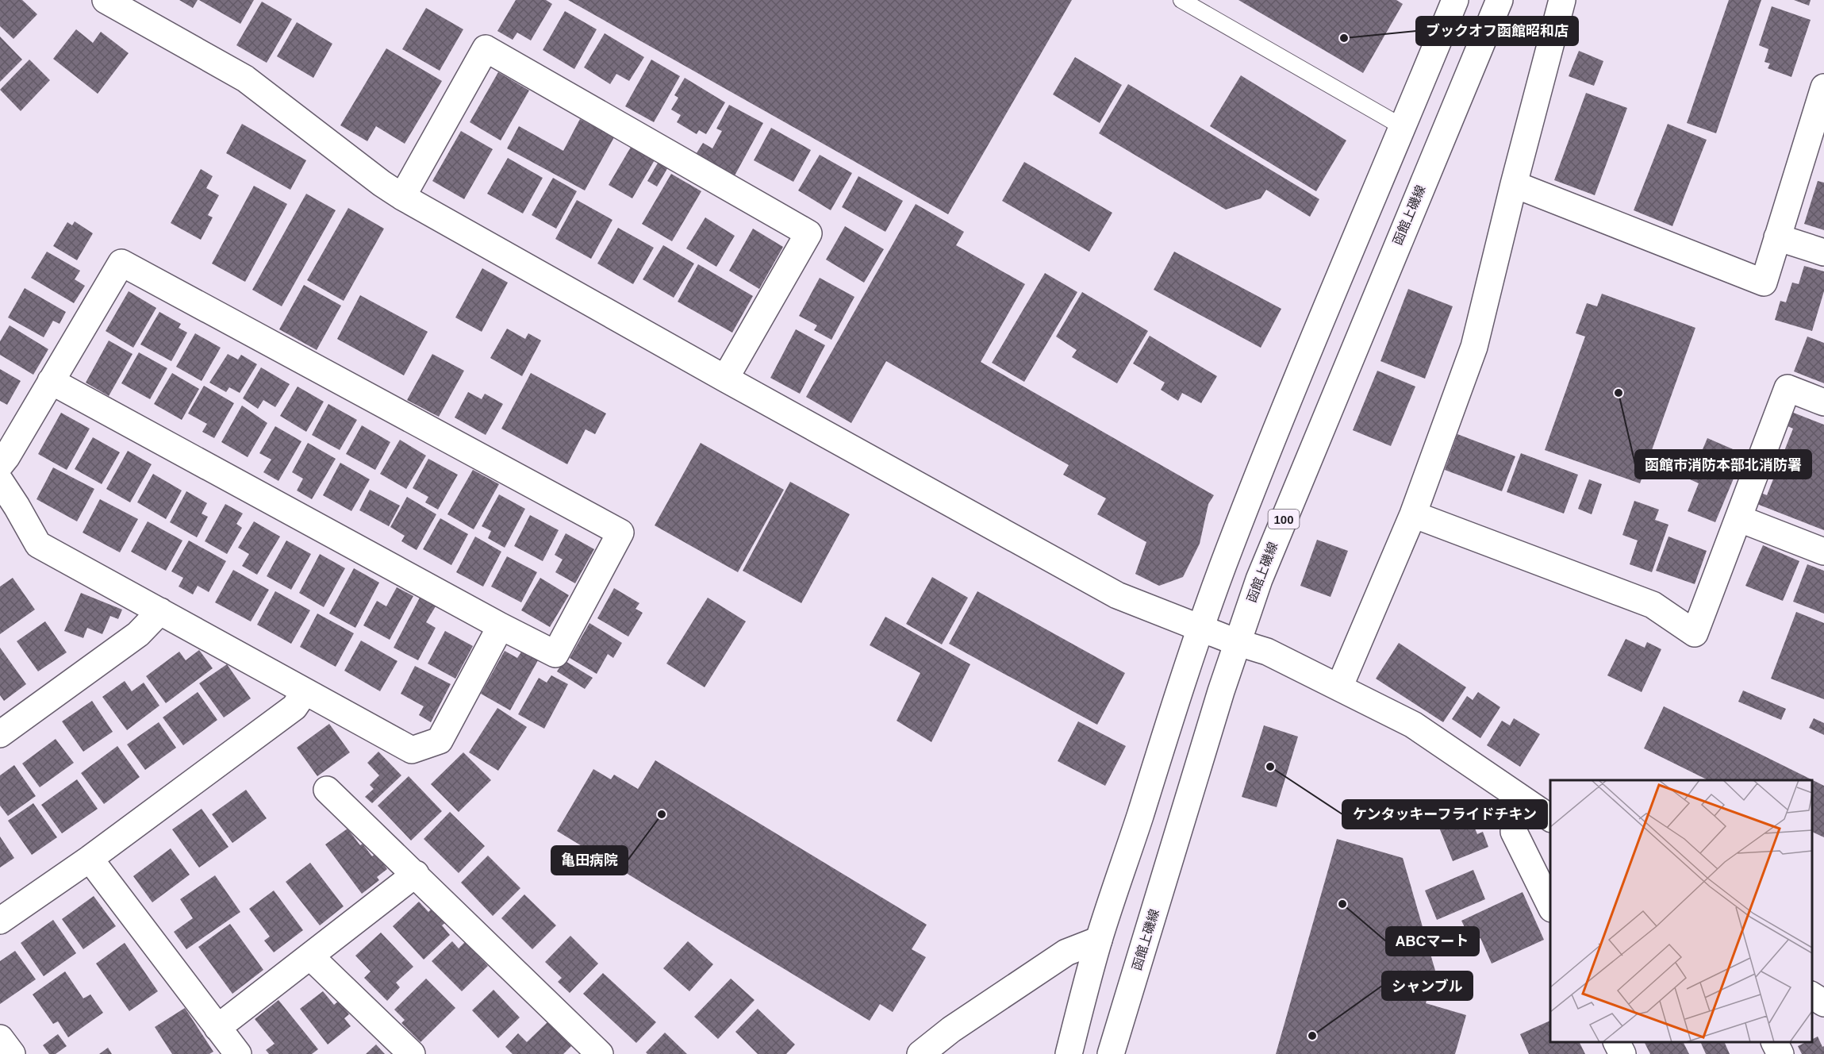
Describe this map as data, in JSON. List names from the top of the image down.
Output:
{
  "streets": {
    "street": ["函館上磯線", "100"]
  },
  "places": [
    "ブックオフ函館昭和店",
    "函館市消防本部北消防署",
    "ケンタッキーフライドチキン",
    "亀田病院",
    "ABCマート",
    "シャンブル"
  ]
}
